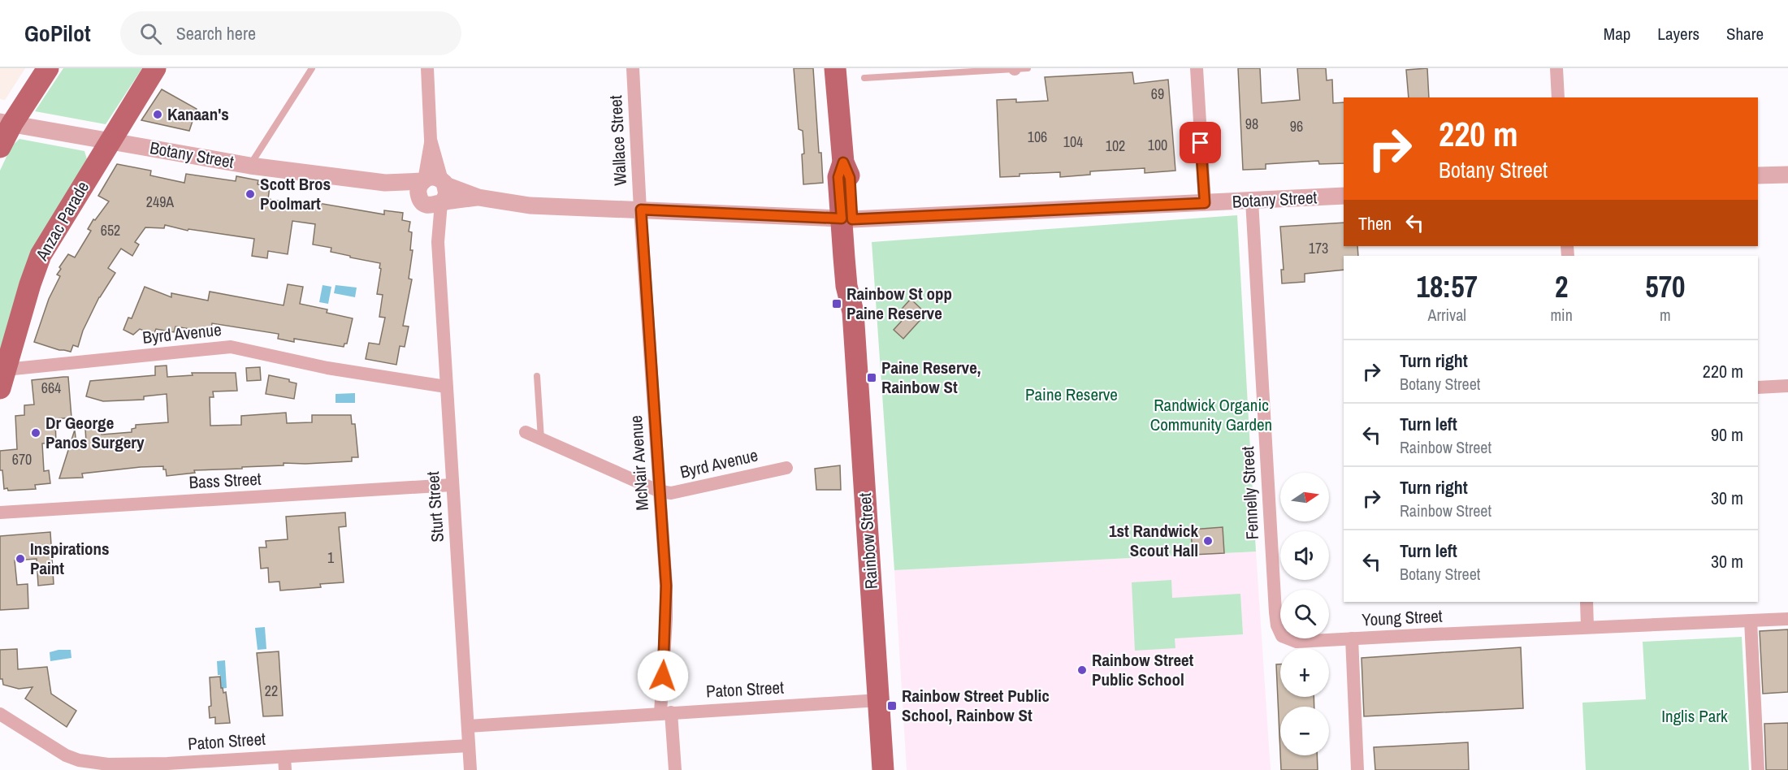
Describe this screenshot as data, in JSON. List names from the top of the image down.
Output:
{
  "streets": {
    "main road": ["Anzac Parade", "Rainbow Street"],
    "street": [
      "Wallace Street",
      "Botany Street",
      "Byrd Avenue",
      "McNair Avenue",
      "Bass Street",
      "Fennelly Street",
      "Sturt Street",
      "Young Street",
      "Paton Street"
    ]
  },
  "crossings": [
    ["Wallace Street", "Botany Street"],
    ["Wallace Street", "McNair Avenue"],
    ["Botany Street", "Anzac Parade"],
    ["Botany Street", "McNair Avenue"],
    ["Botany Street", "Fennelly Street"],
    ["Botany Street", "Sturt Street"],
    ["Botany Street", "Rainbow Street"],
    ["Anzac Parade", "Byrd Avenue"],
    ["Byrd Avenue", "McNair Avenue"],
    ["Byrd Avenue", "Sturt Street"],
    ["McNair Avenue", "Paton Street"],
    ["Bass Street", "Sturt Street"],
    ["Sturt Street", "Paton Street"],
    ["Rainbow Street", "Paton Street"]
  ],
  "parks": ["Paine Reserve", "Randwick Organic Community Garden", "Inglis Park"],
  "places": {
    "other": [
      "Kanaan's",
      "Scott Bros Poolmart",
      "Dr George Panos Surgery",
      "1st Randwick Scout Hall",
      "Inspirations Paint",
      "Rainbow Street Public School"
    ],
    "transit": ["Rainbow St opp Paine Reserve", "Paine Reserve, Rainbow St", "Rainbow Street Public School, Rainbow St"]
  },
  "house_numbers": [
    "69",
    "98",
    "96",
    "106",
    "104",
    "100",
    "102",
    "249A",
    "652",
    "173",
    "664",
    "670",
    "1",
    "22"
  ],
  "north": "right",
  "page": {
    "header": "GoPilot",
    "search": "Search here",
    "nav": ["Map", "Layers", "Share"],
    "turn": ["220 m", "Botany Street"],
    "then": "Then",
    "eta": [
      "18:57",
      "Arrival",
      "2",
      "min",
      "570",
      "m"
    ],
    "list": [
      {
        "name": "Turn right",
        "note": "Botany Street",
        "value": "220 m"
      },
      {
        "name": "Turn left",
        "note": "Rainbow Street",
        "value": "90 m"
      },
      {
        "name": "Turn right",
        "note": "Rainbow Street",
        "value": "30 m"
      },
      {
        "name": "Turn left",
        "note": "Botany Street",
        "value": "30 m"
      }
    ],
    "map_buttons": ["+", "−"]
  }
}
